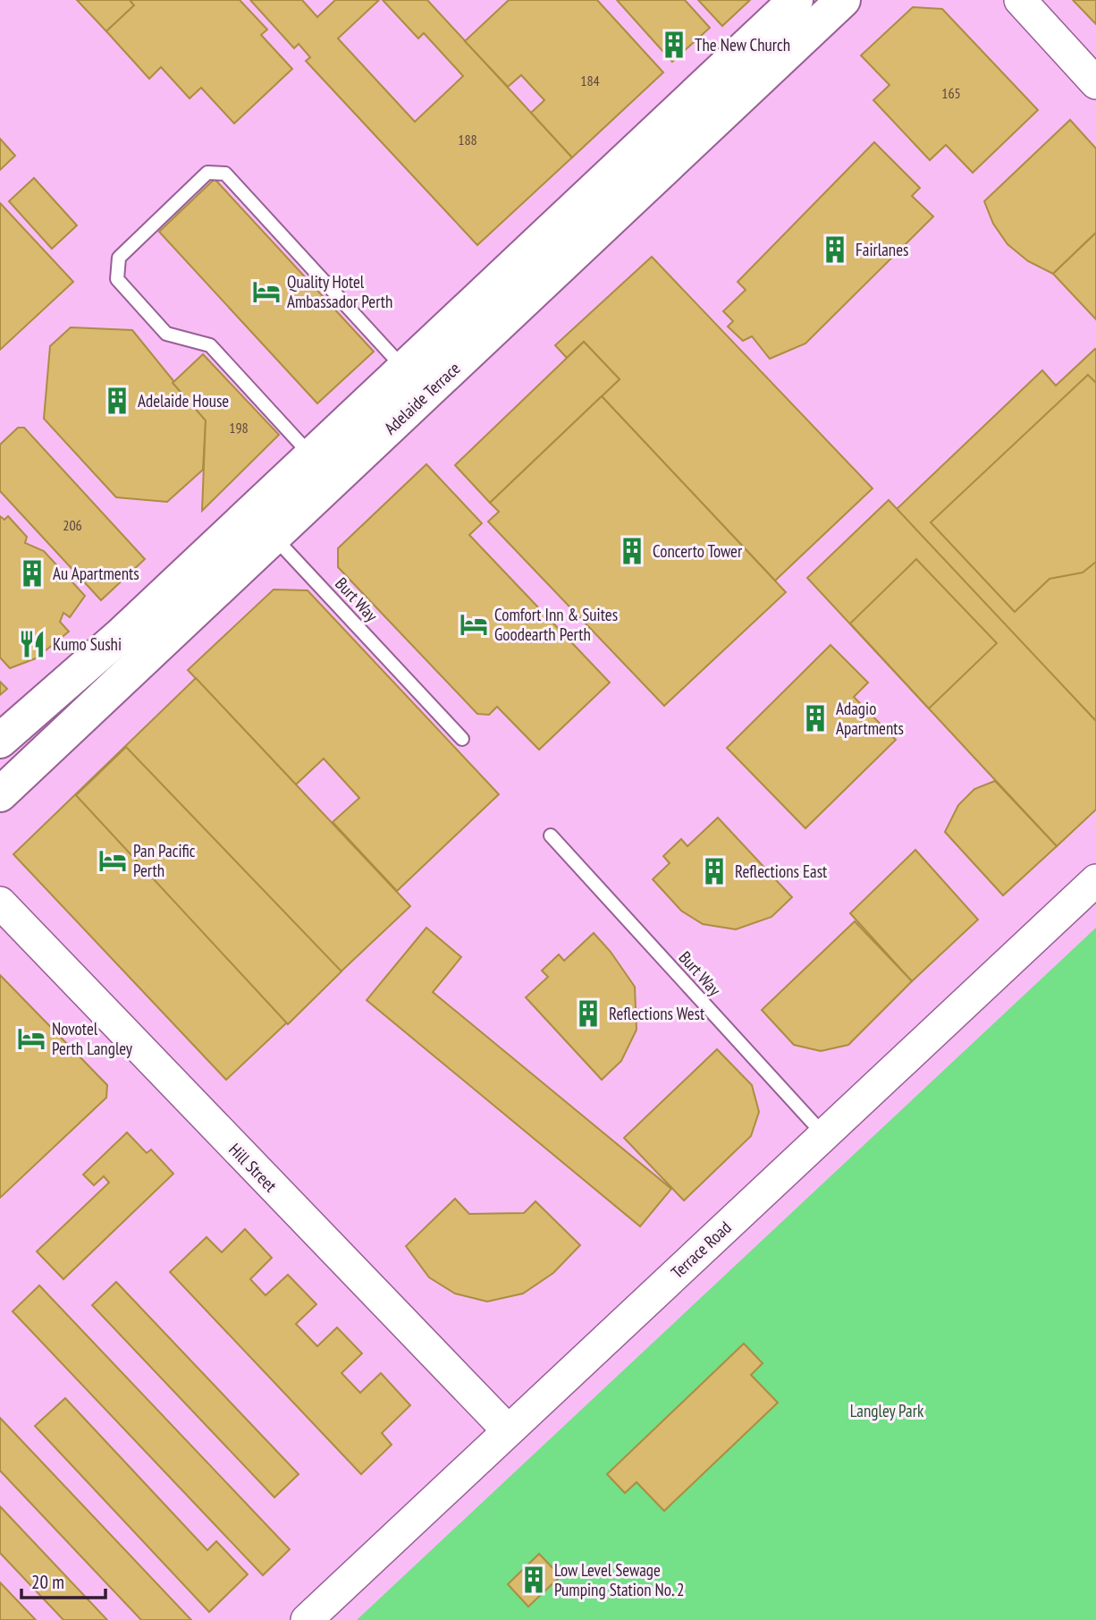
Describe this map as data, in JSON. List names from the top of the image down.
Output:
{
  "streets": {
    "main road": ["Adelaide Terrace"],
    "street": ["Hill Street", "Terrace Road"],
    "lane": ["Burt Way"]
  },
  "crossings": [
    ["Adelaide Terrace", "Burt Way"],
    ["Burt Way", "Terrace Road"],
    ["Hill Street", "Terrace Road"]
  ],
  "parks": ["Langley Park"],
  "places": {
    "building": [
      "The New Church",
      "Fairlanes",
      "Adelaide House",
      "Concerto Tower",
      "Au Apartments",
      "Adagio Apartments",
      "Reflections East",
      "Reflections West",
      "Low Level Sewage Pumping Station No. 2"
    ],
    "hotel": [
      "Quality Hotel Ambassador Perth",
      "Comfort Inn & Suites Goodearth Perth",
      "Pan Pacific Perth",
      "Novotel Perth Langley"
    ],
    "restaurant": ["Kumo Sushi"]
  },
  "house_numbers": [
    "184",
    "165",
    "188",
    "198",
    "206"
  ],
  "scale_bar": "20 m"
}
